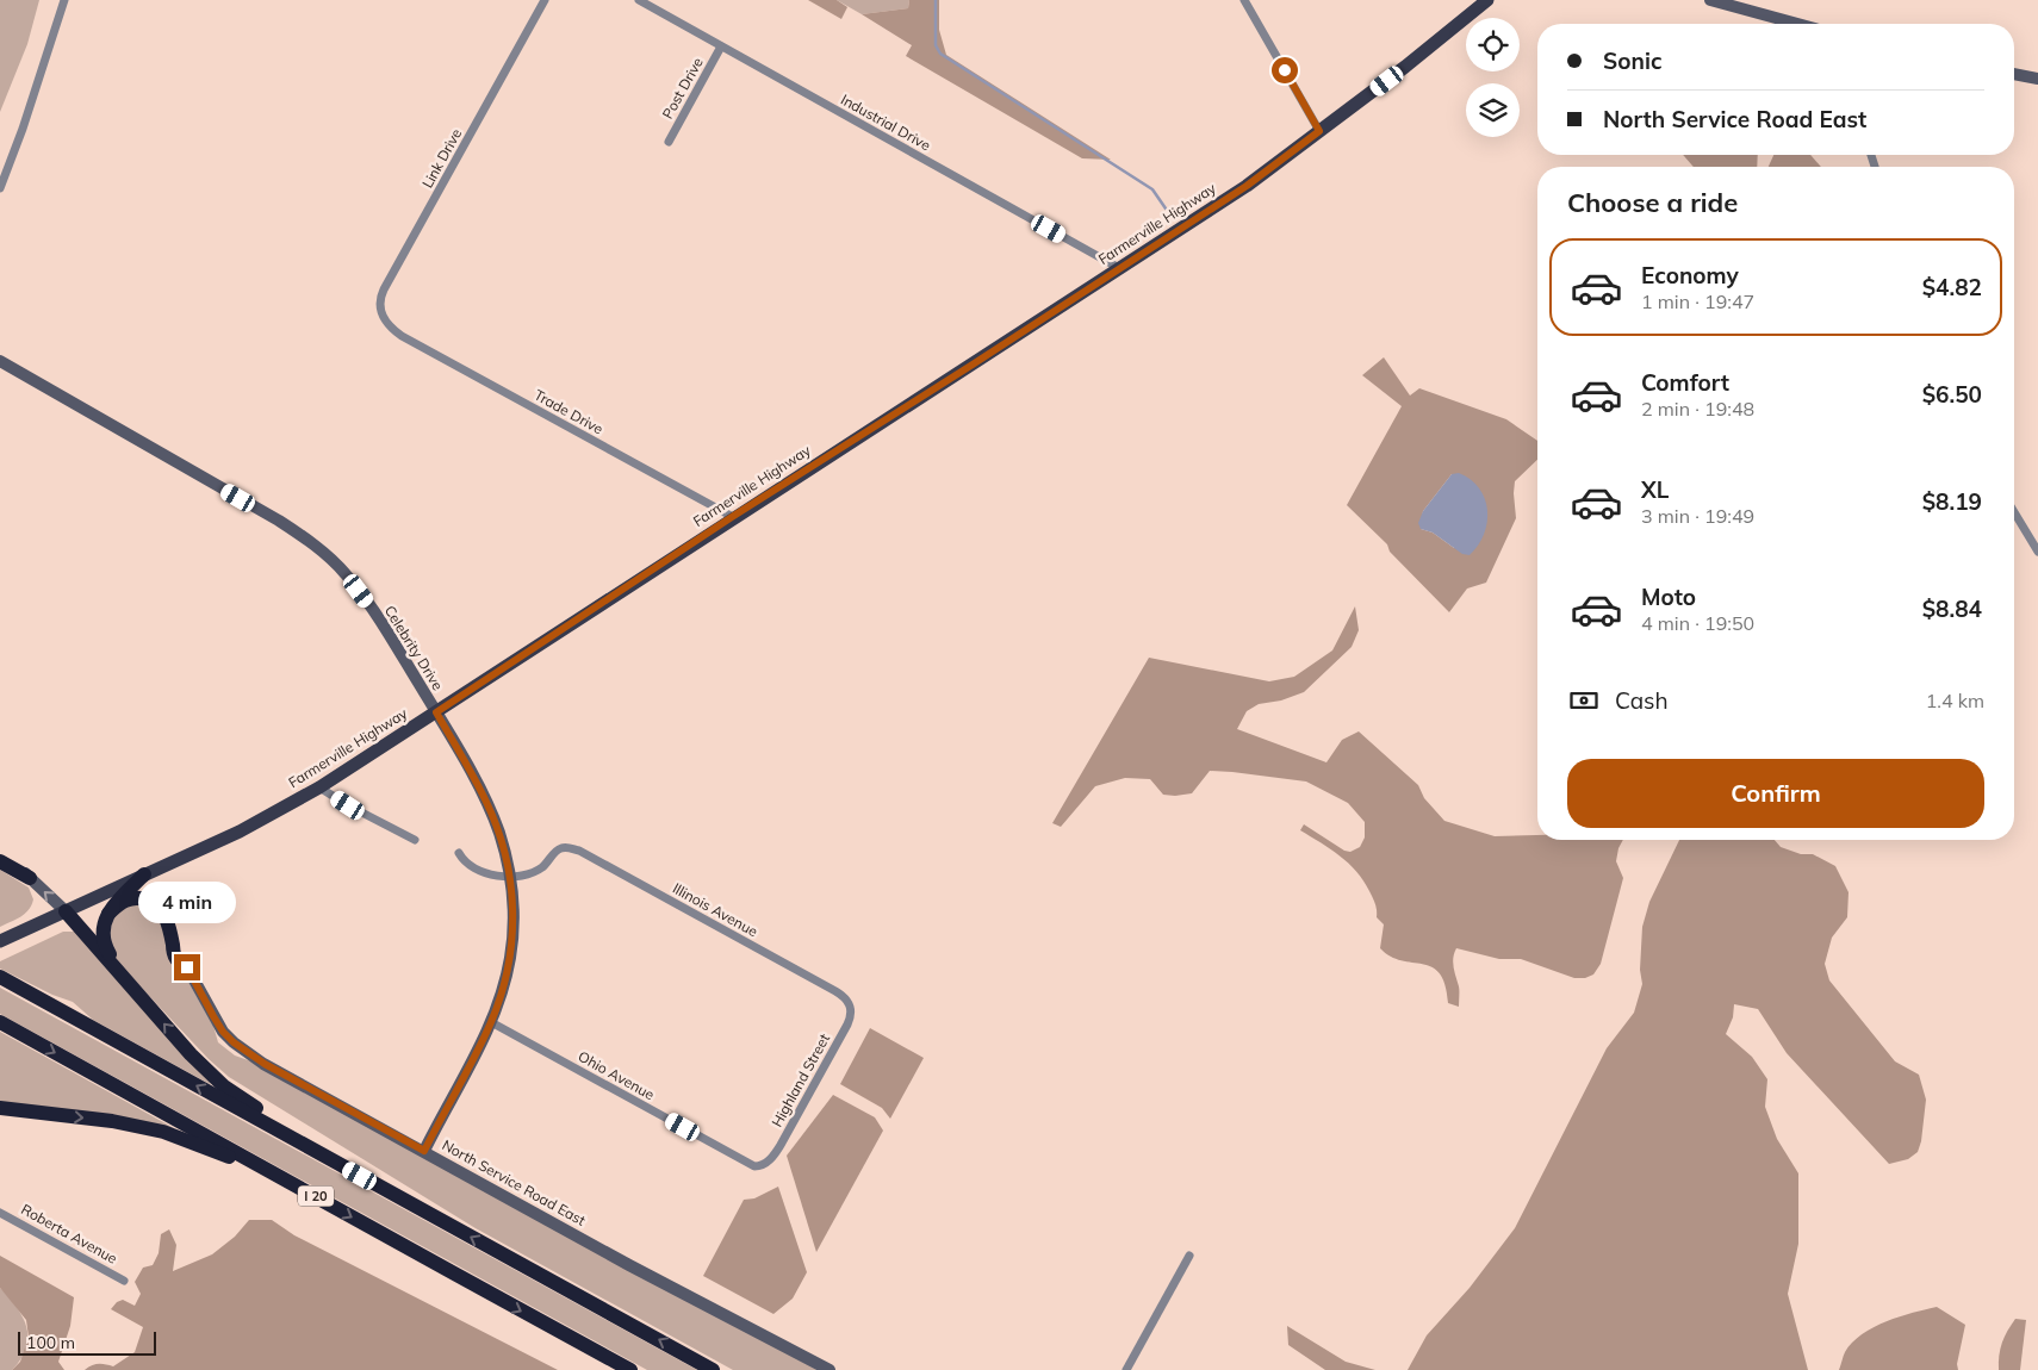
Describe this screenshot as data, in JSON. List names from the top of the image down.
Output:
{
  "streets": {
    "highway": ["I 20"],
    "main road": ["Farmerville Highway"],
    "street": [
      "Post Drive",
      "Industrial Drive",
      "Link Drive",
      "Trade Drive",
      "Celebrity Drive",
      "Illinois Avenue",
      "Ohio Avenue",
      "Highland Street",
      "North Service Road East",
      "Roberta Avenue"
    ]
  },
  "crossings": [
    ["Post Drive", "Industrial Drive"],
    ["Industrial Drive", "Farmerville Highway"],
    ["Link Drive", "Trade Drive"],
    ["Farmerville Highway", "Trade Drive"],
    ["Farmerville Highway", "Celebrity Drive"],
    ["Celebrity Drive", "Illinois Avenue"],
    ["Celebrity Drive", "Ohio Avenue"],
    ["Celebrity Drive", "North Service Road East"],
    ["Illinois Avenue", "Highland Street"],
    ["Ohio Avenue", "Highland Street"]
  ],
  "scale_bar": "100 m",
  "page": {
    "banner": ["Sonic", "North Service Road East"],
    "heading": "Choose a ride",
    "list": [
      {
        "name": "Economy",
        "note": "1 min · 19:47",
        "value": "$4.82"
      },
      {
        "name": "Comfort",
        "note": "2 min · 19:48",
        "value": "$6.50"
      },
      {
        "name": "XL",
        "note": "3 min · 19:49",
        "value": "$8.19"
      },
      {
        "name": "Moto",
        "note": "4 min · 19:50",
        "value": "$8.84"
      }
    ],
    "pay": ["Cash", "1.4 km"],
    "buttons": "Confirm",
    "bubble": "4 min",
    "scale": "100 m"
  }
}
